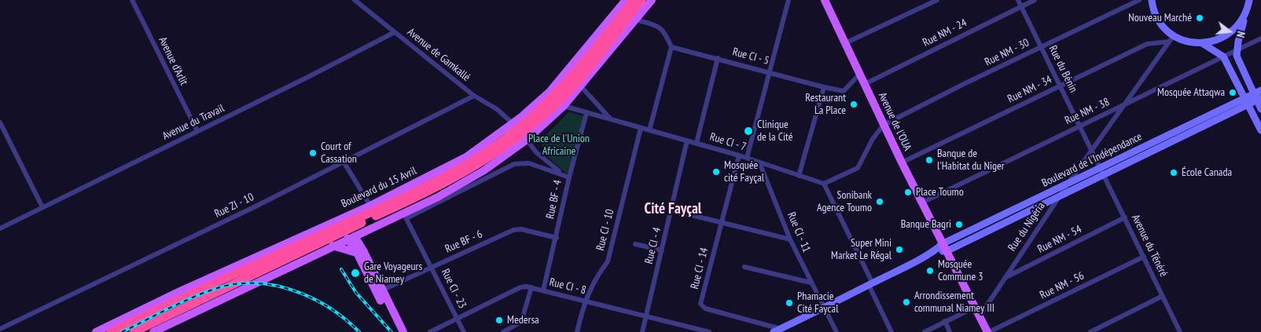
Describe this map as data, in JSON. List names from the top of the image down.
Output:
{
  "streets": {
    "highway": ["Boulevard du 15 Avril"],
    "main road": ["Avenue de l'OUA", "Boulevard de l'Indépendance"],
    "street": [
      "Rue NM - 24",
      "Rue NM - 30",
      "Avenue de Gamkallé",
      "Rue CI - 5",
      "Avenue d'Arlit",
      "Rue du Bénin",
      "Rue NM - 34",
      "Rue NM - 38",
      "Avenue du Travail",
      "Rue CI - 7",
      "Rue BF - 4",
      "Rue ZI - 10",
      "Rue du Nigéria",
      "Rue CI - 10",
      "Rue CI - 11",
      "Rue NM - 54",
      "Rue BF - 6",
      "Rue CI - 4",
      "Avenue du Ténéré",
      "Rue CI - 14",
      "Rue NM - 56",
      "Rue CI - 8",
      "Rue CI - 23"
    ]
  },
  "crossings": [
    ["Rue NM - 24", "Rue du Bénin"],
    ["Rue NM - 24", "Avenue de l'OUA"],
    ["Rue NM - 30", "Rue du Bénin"],
    ["Rue NM - 30", "Avenue de l'OUA"],
    ["Avenue de Gamkallé", "Avenue du Travail"],
    ["Avenue de Gamkallé", "Boulevard du 15 Avril"],
    ["Avenue de Gamkallé", "Rue ZI - 10"],
    ["Rue CI - 5", "Avenue de l'OUA"],
    ["Avenue d'Arlit", "Avenue du Travail"],
    ["Rue du Bénin", "Rue NM - 34"],
    ["Rue du Bénin", "Rue NM - 38"],
    ["Rue du Bénin", "Boulevard de l'Indépendance"],
    ["Rue du Bénin", "Rue du Nigéria"],
    ["Rue du Bénin", "Avenue du Ténéré"],
    ["Rue NM - 34", "Avenue de l'OUA"],
    ["Rue NM - 34", "Rue du Nigéria"],
    ["Rue NM - 38", "Avenue de l'OUA"],
    ["Rue NM - 38", "Rue du Nigéria"],
    ["Avenue de l'OUA", "Boulevard de l'Indépendance"],
    ["Avenue de l'OUA", "Rue du Nigéria"],
    ["Avenue de l'OUA", "Rue NM - 56"],
    ["Rue CI - 7", "Rue BF - 4"],
    ["Rue CI - 7", "Rue CI - 10"],
    ["Rue CI - 7", "Rue CI - 11"],
    ["Rue CI - 7", "Rue CI - 4"],
    ["Rue CI - 7", "Rue CI - 14"],
    ["Boulevard de l'Indépendance", "Rue du Nigéria"],
    ["Boulevard de l'Indépendance", "Rue CI - 11"],
    ["Boulevard de l'Indépendance", "Avenue du Ténéré"],
    ["Boulevard de l'Indépendance", "Rue CI - 14"],
    ["Rue BF - 4", "Rue BF - 6"],
    ["Rue BF - 4", "Rue CI - 8"],
    ["Rue du Nigéria", "Rue NM - 54"],
    ["Rue CI - 10", "Rue CI - 8"],
    ["Rue NM - 54", "Avenue du Ténéré"],
    ["Rue BF - 6", "Rue CI - 23"],
    ["Rue CI - 4", "Rue CI - 8"],
    ["Avenue du Ténéré", "Rue NM - 56"],
    ["Rue CI - 8", "Rue CI - 23"]
  ],
  "districts": ["Cité Fayçal"],
  "parks": ["Place de l'Union Africaine"],
  "places": [
    "Nouveau Marché",
    "Mosquée Attaqwa",
    "Restaurant La Place",
    "Clinique de la Cité",
    "Court of Cassation",
    "Banque de l'Habitat du Niger",
    "Mosquée cité Fayçal",
    "École Canada",
    "Place Toumo",
    "Sonibank Agence Toumo",
    "Banque Bagri",
    "Super Mini Market Le Régal",
    "Mosquée Commune 3",
    "Gare Voyageurs de Niamey",
    "Arrondissement communal Niamey III",
    "Phamacie Cité Faycal",
    "Medersa"
  ],
  "north": "right"
}
